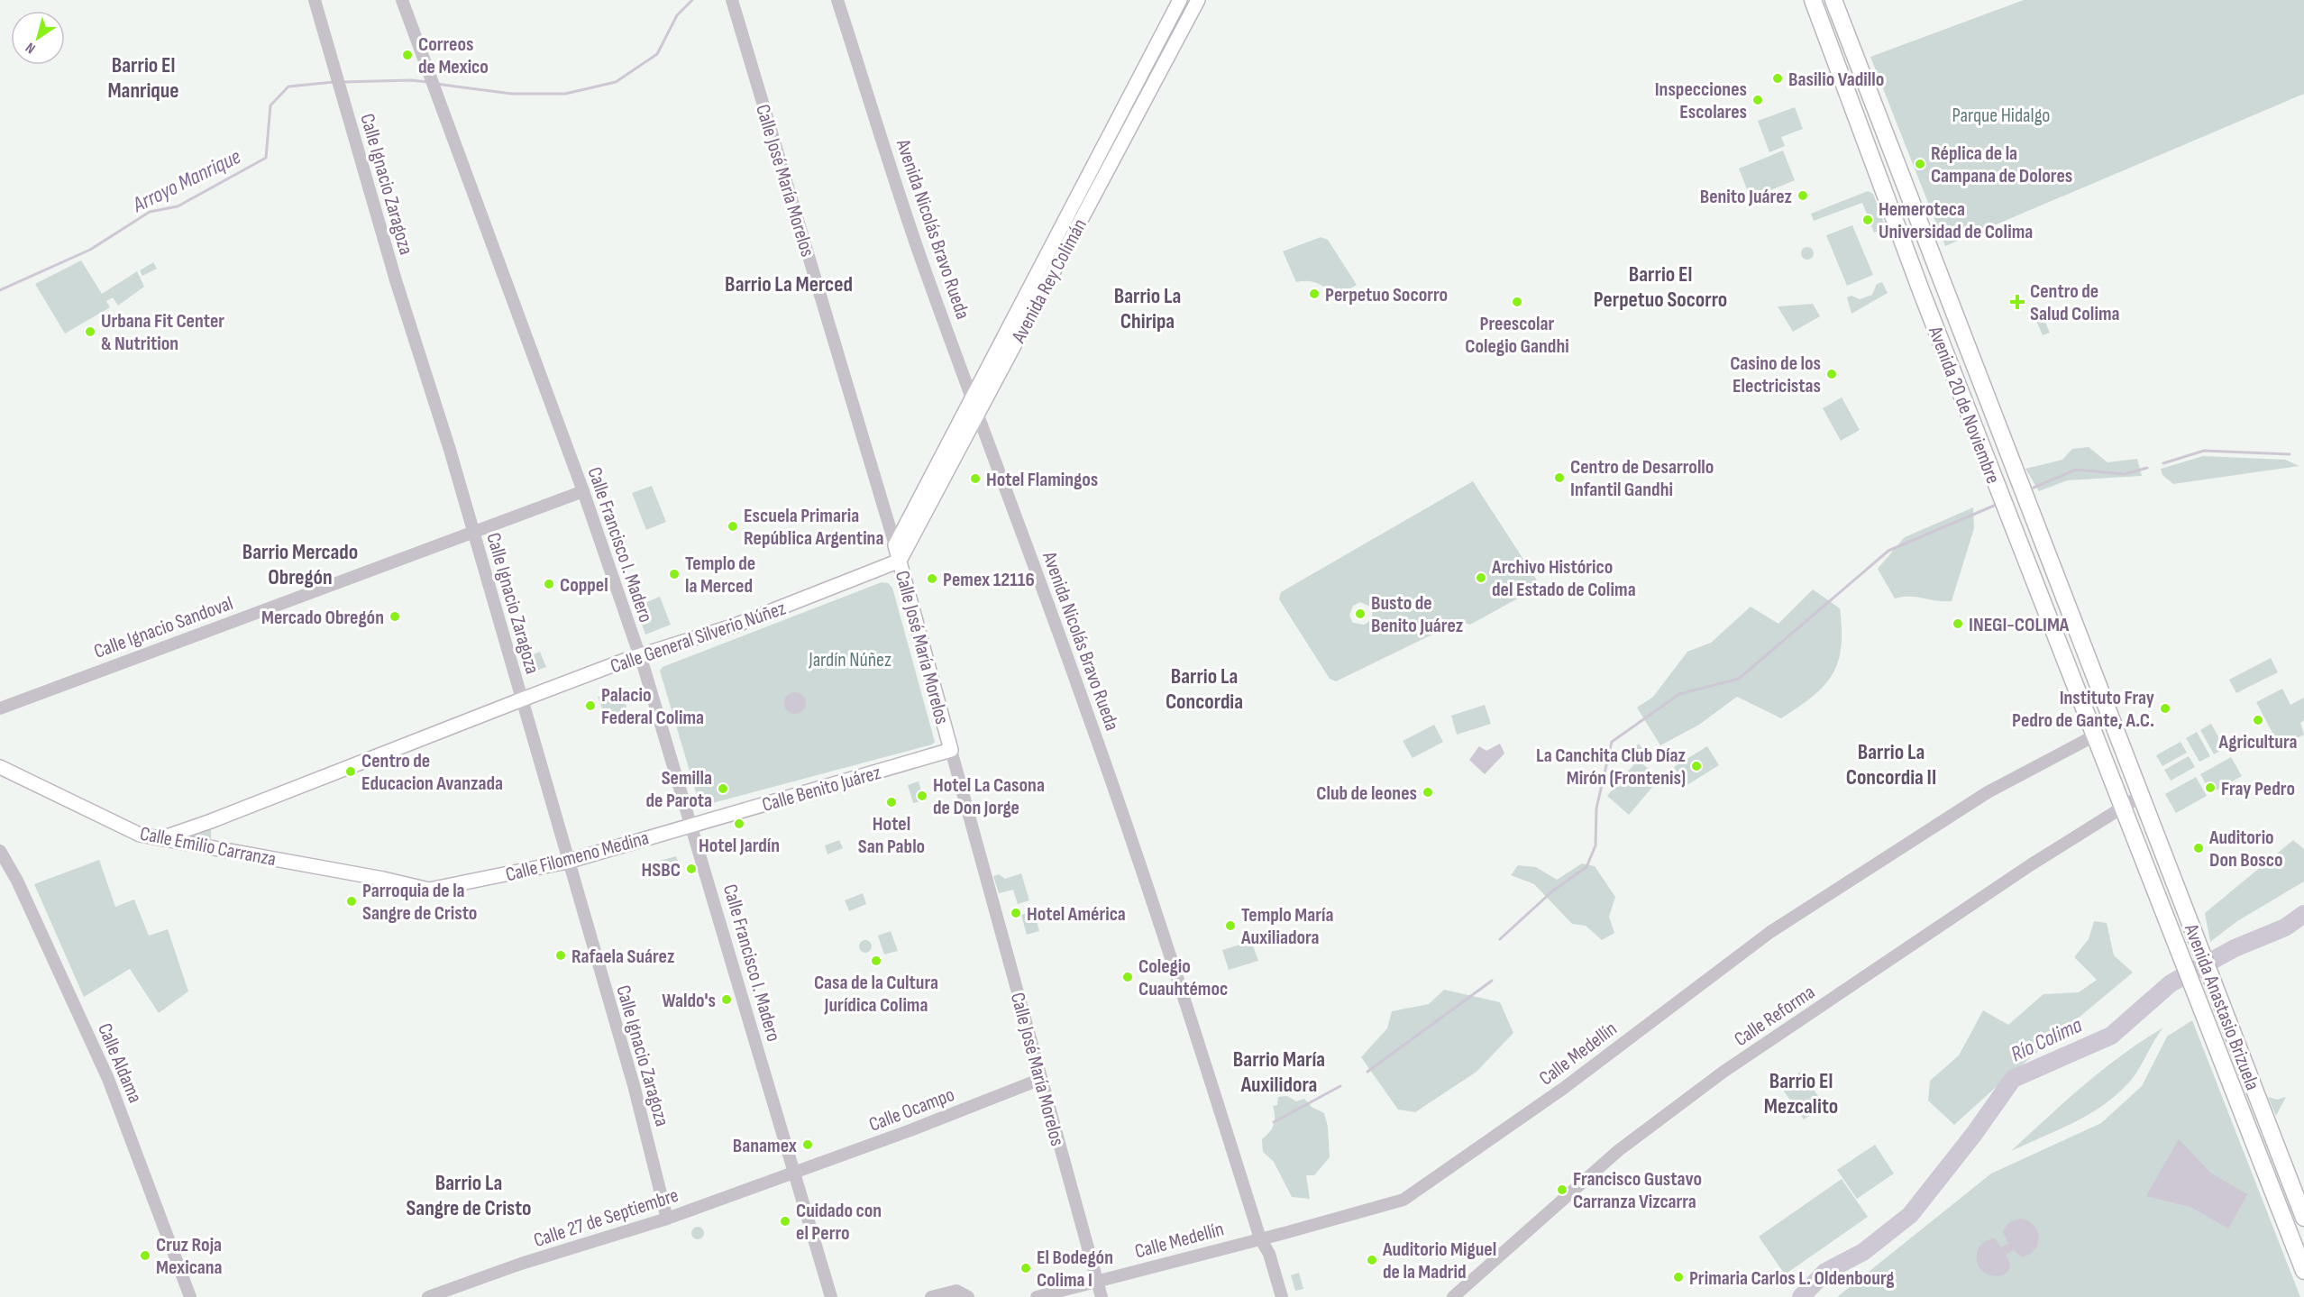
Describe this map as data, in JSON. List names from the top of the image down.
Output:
{
  "streets": {
    "main road": [
      "Calle José María Morelos",
      "Avenida Rey Colimán",
      "Avenida 20 de Noviembre",
      "Calle General Silverio Núñez",
      "Calle Benito Juárez",
      "Calle Emilio Carranza",
      "Calle Filomeno Medina",
      "Avenida Anastasio Brizuela"
    ],
    "street": [
      "Calle Ignacio Zaragoza",
      "Avenida Nicolás Bravo Rueda",
      "Calle Francisco I. Madero",
      "Calle Ignacio Sandoval",
      "Calle Reforma",
      "Calle Medellín",
      "Calle Aldama",
      "Calle Ocampo",
      "Calle 27 de Septiembre"
    ]
  },
  "crossings": [
    ["Calle José María Morelos", "Avenida Rey Colimán"],
    ["Calle José María Morelos", "Calle General Silverio Núñez"],
    ["Calle José María Morelos", "Calle Benito Juárez"],
    ["Calle José María Morelos", "Calle Medellín"],
    ["Calle José María Morelos", "Calle Ocampo"],
    ["Calle Ignacio Zaragoza", "Calle Ignacio Sandoval"],
    ["Calle Ignacio Zaragoza", "Calle General Silverio Núñez"],
    ["Calle Ignacio Zaragoza", "Calle Filomeno Medina"],
    ["Calle Ignacio Zaragoza", "Calle 27 de Septiembre"],
    ["Avenida Nicolás Bravo Rueda", "Avenida Rey Colimán"],
    ["Avenida Nicolás Bravo Rueda", "Calle Medellín"],
    ["Avenida Rey Colimán", "Calle General Silverio Núñez"],
    ["Avenida 20 de Noviembre", "Avenida Anastasio Brizuela"],
    ["Avenida 20 de Noviembre", "Calle Reforma"],
    ["Avenida 20 de Noviembre", "Calle Medellín"],
    ["Calle Francisco I. Madero", "Calle Ignacio Sandoval"],
    ["Calle Francisco I. Madero", "Calle General Silverio Núñez"],
    ["Calle Francisco I. Madero", "Calle Benito Juárez"],
    ["Calle Francisco I. Madero", "Calle Filomeno Medina"],
    ["Calle Francisco I. Madero", "Calle Ocampo"],
    ["Calle Francisco I. Madero", "Calle 27 de Septiembre"],
    ["Calle General Silverio Núñez", "Calle Emilio Carranza"],
    ["Calle Benito Juárez", "Calle Filomeno Medina"],
    ["Calle Emilio Carranza", "Calle Filomeno Medina"],
    ["Avenida Anastasio Brizuela", "Calle Reforma"],
    ["Calle Ocampo", "Calle 27 de Septiembre"]
  ],
  "districts": [
    "Barrio El Manrique",
    "Barrio El Perpetuo Socorro",
    "Barrio La Merced",
    "Barrio La Chiripa",
    "Barrio Mercado Obregón",
    "Barrio La Concordia",
    "Barrio La Concordia II",
    "Barrio María Auxilidora",
    "Barrio El Mezcalito",
    "Barrio La Sangre de Cristo"
  ],
  "water": ["Arroyo Manrique", "Río Colima"],
  "parks": ["Parque Hidalgo", "Jardín Núñez"],
  "places": {
    "other": [
      "Correos de Mexico",
      "Basilio Vadillo",
      "Inspecciones Escolares",
      "Réplica de la Campana de Dolores",
      "Benito Juárez",
      "Hemeroteca Universidad de Colima",
      "Perpetuo Socorro",
      "Preescolar Colegio Gandhi",
      "Urbana Fit Center & Nutrition",
      "Casino de los Electricistas",
      "Centro de Desarrollo Infantil Gandhi",
      "Hotel Flamingos",
      "Escuela Primaria República Argentina",
      "Templo de la Merced",
      "Archivo Histórico del Estado de Colima",
      "Pemex 12116",
      "Coppel",
      "Busto de Benito Juárez",
      "Mercado Obregón",
      "INEGI-COLIMA",
      "Palacio Federal Colima",
      "Instituto Fray Pedro de Gante, A.C.",
      "Agricultura",
      "La Canchita Club Díaz Mirón (Frontenis)",
      "Centro de Educacion Avanzada",
      "Fray Pedro",
      "Semilla de Parota",
      "Club de leones",
      "Hotel La Casona de Don Jorge",
      "Hotel San Pablo",
      "Hotel Jardín",
      "Auditorio Don Bosco",
      "HSBC",
      "Parroquia de la Sangre de Cristo",
      "Hotel América",
      "Templo María Auxiliadora",
      "Rafaela Suárez",
      "Casa de la Cultura Jurídica Colima",
      "Colegio Cuauhtémoc",
      "Waldo's",
      "Banamex",
      "Francisco Gustavo Carranza Vizcarra",
      "Cuidado con el Perro",
      "Cruz Roja Mexicana",
      "Auditorio Miguel de la Madrid",
      "El Bodegón Colima I",
      "Primaria Carlos L. Oldenbourg"
    ],
    "health": ["Centro de Salud Colima"]
  },
  "north": "bottom left"
}
